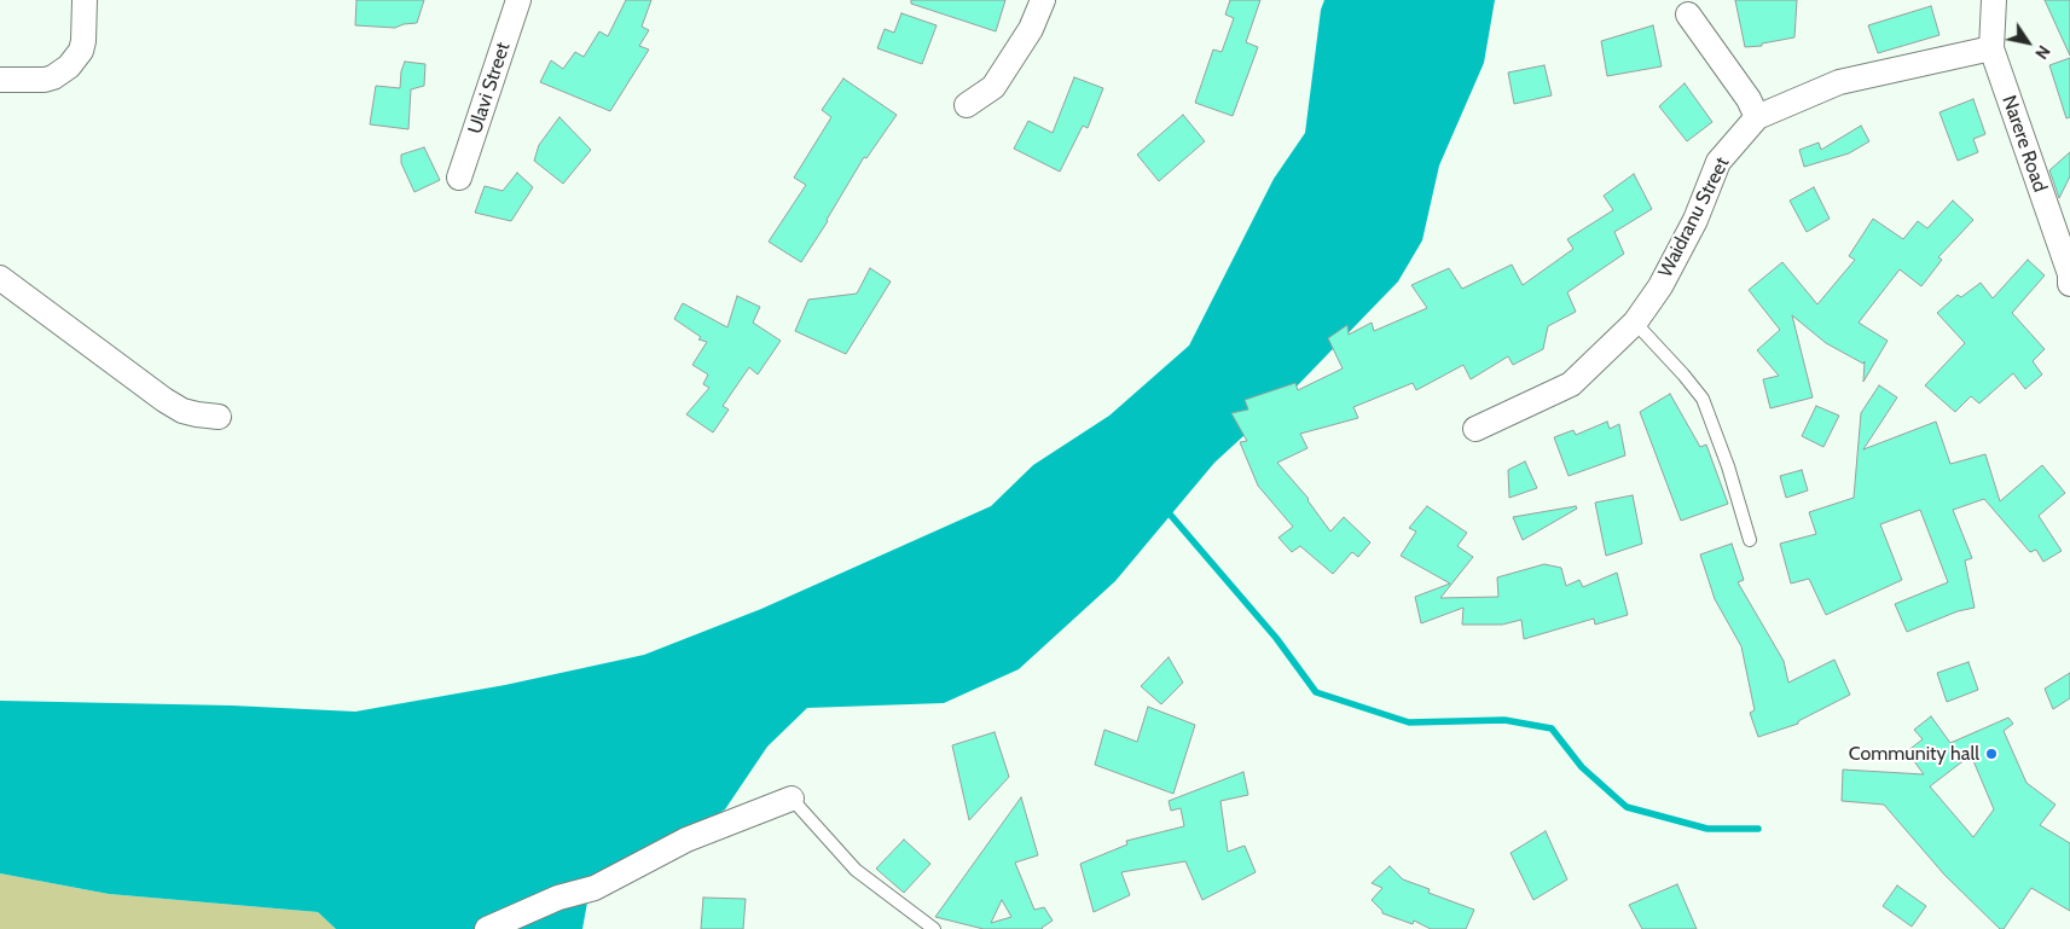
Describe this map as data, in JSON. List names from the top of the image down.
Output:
{
  "streets": {
    "street": ["Ulavi Street", "Narere Road", "Waidranu Street"]
  },
  "places": ["Community hall"],
  "north": "bottom right"
}
